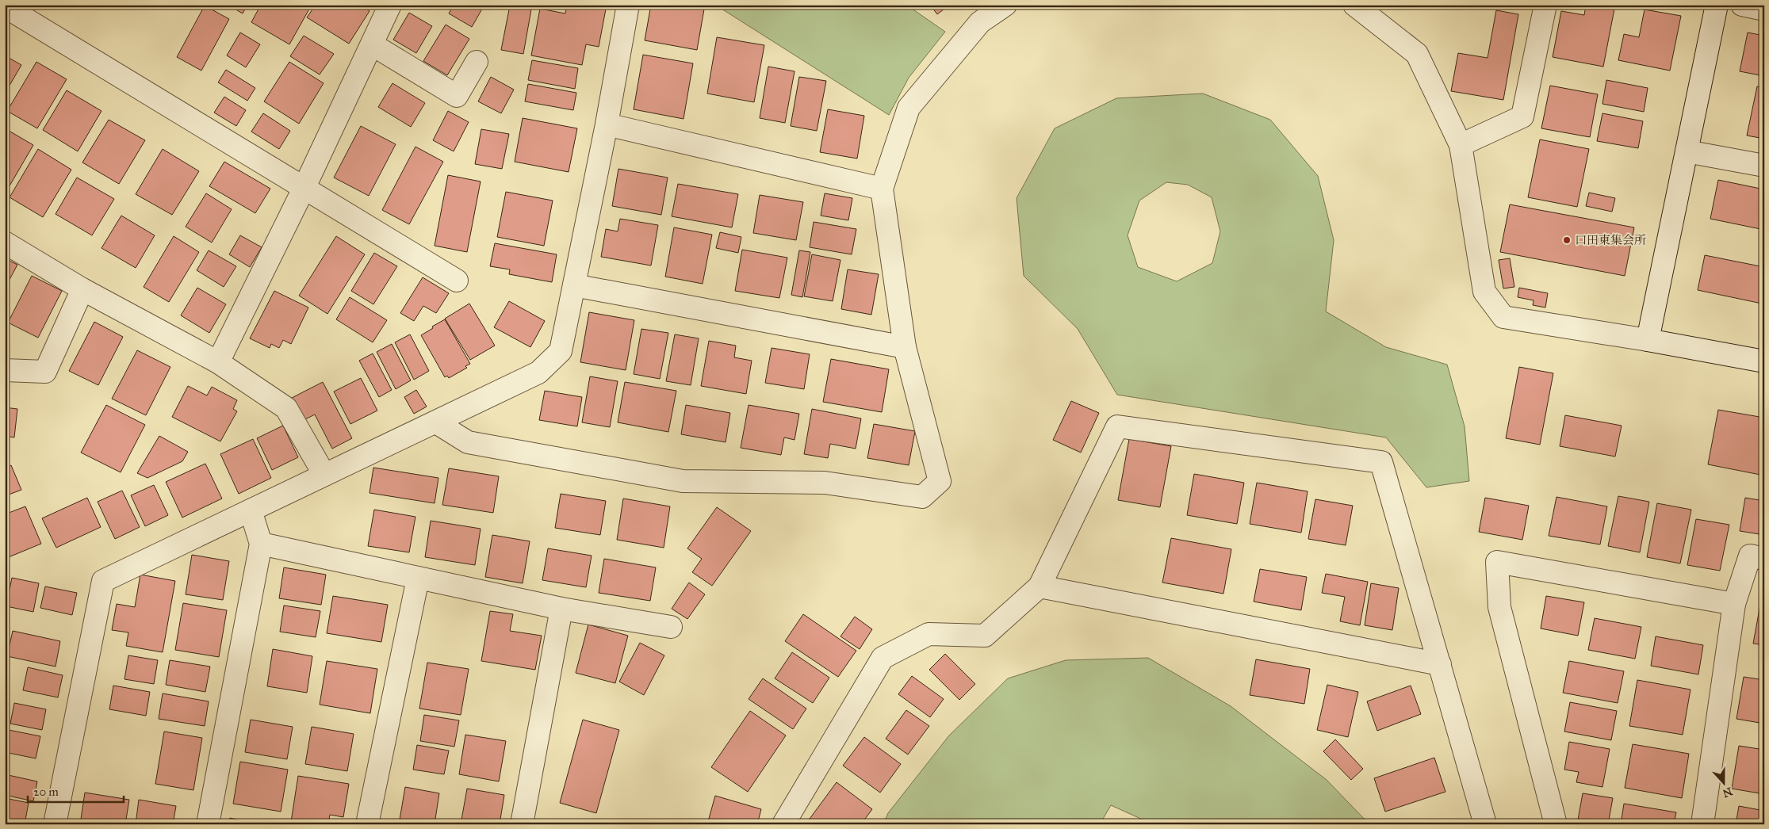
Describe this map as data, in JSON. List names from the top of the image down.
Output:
{
  "places": ["口田東集会所"],
  "scale_bar": "20 m",
  "north": "bottom"
}
